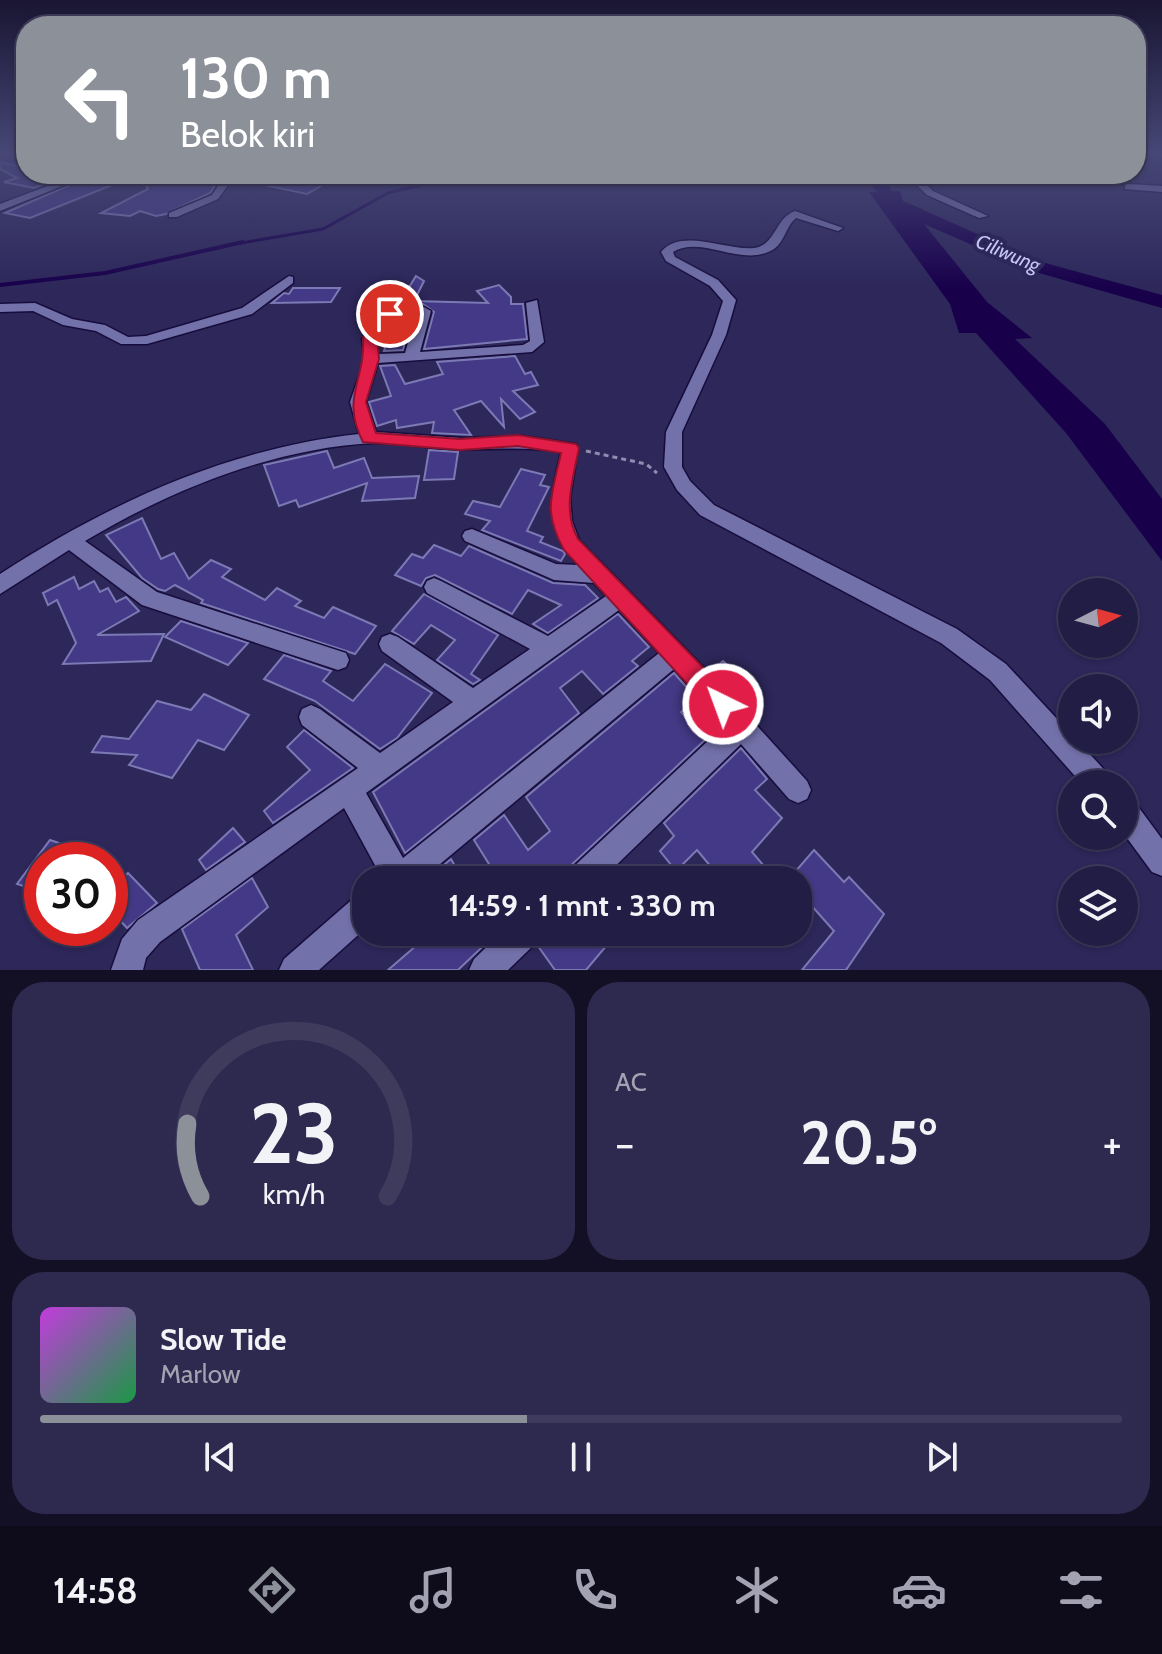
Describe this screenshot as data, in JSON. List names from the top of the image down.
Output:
{
  "water": ["Ciliwung"],
  "north": "right",
  "page": {
    "turn": ["130 m", "Belok kiri"],
    "limit": "30",
    "trip": "14:59 · 1 mnt · 330 m",
    "tile": "AC",
    "heat": ["−", "20.5°", "+"],
    "song": ["Slow Tide", "Marlow"],
    "tabs": "14:58",
    "gauge": ["23", "km/h"]
  }
}
